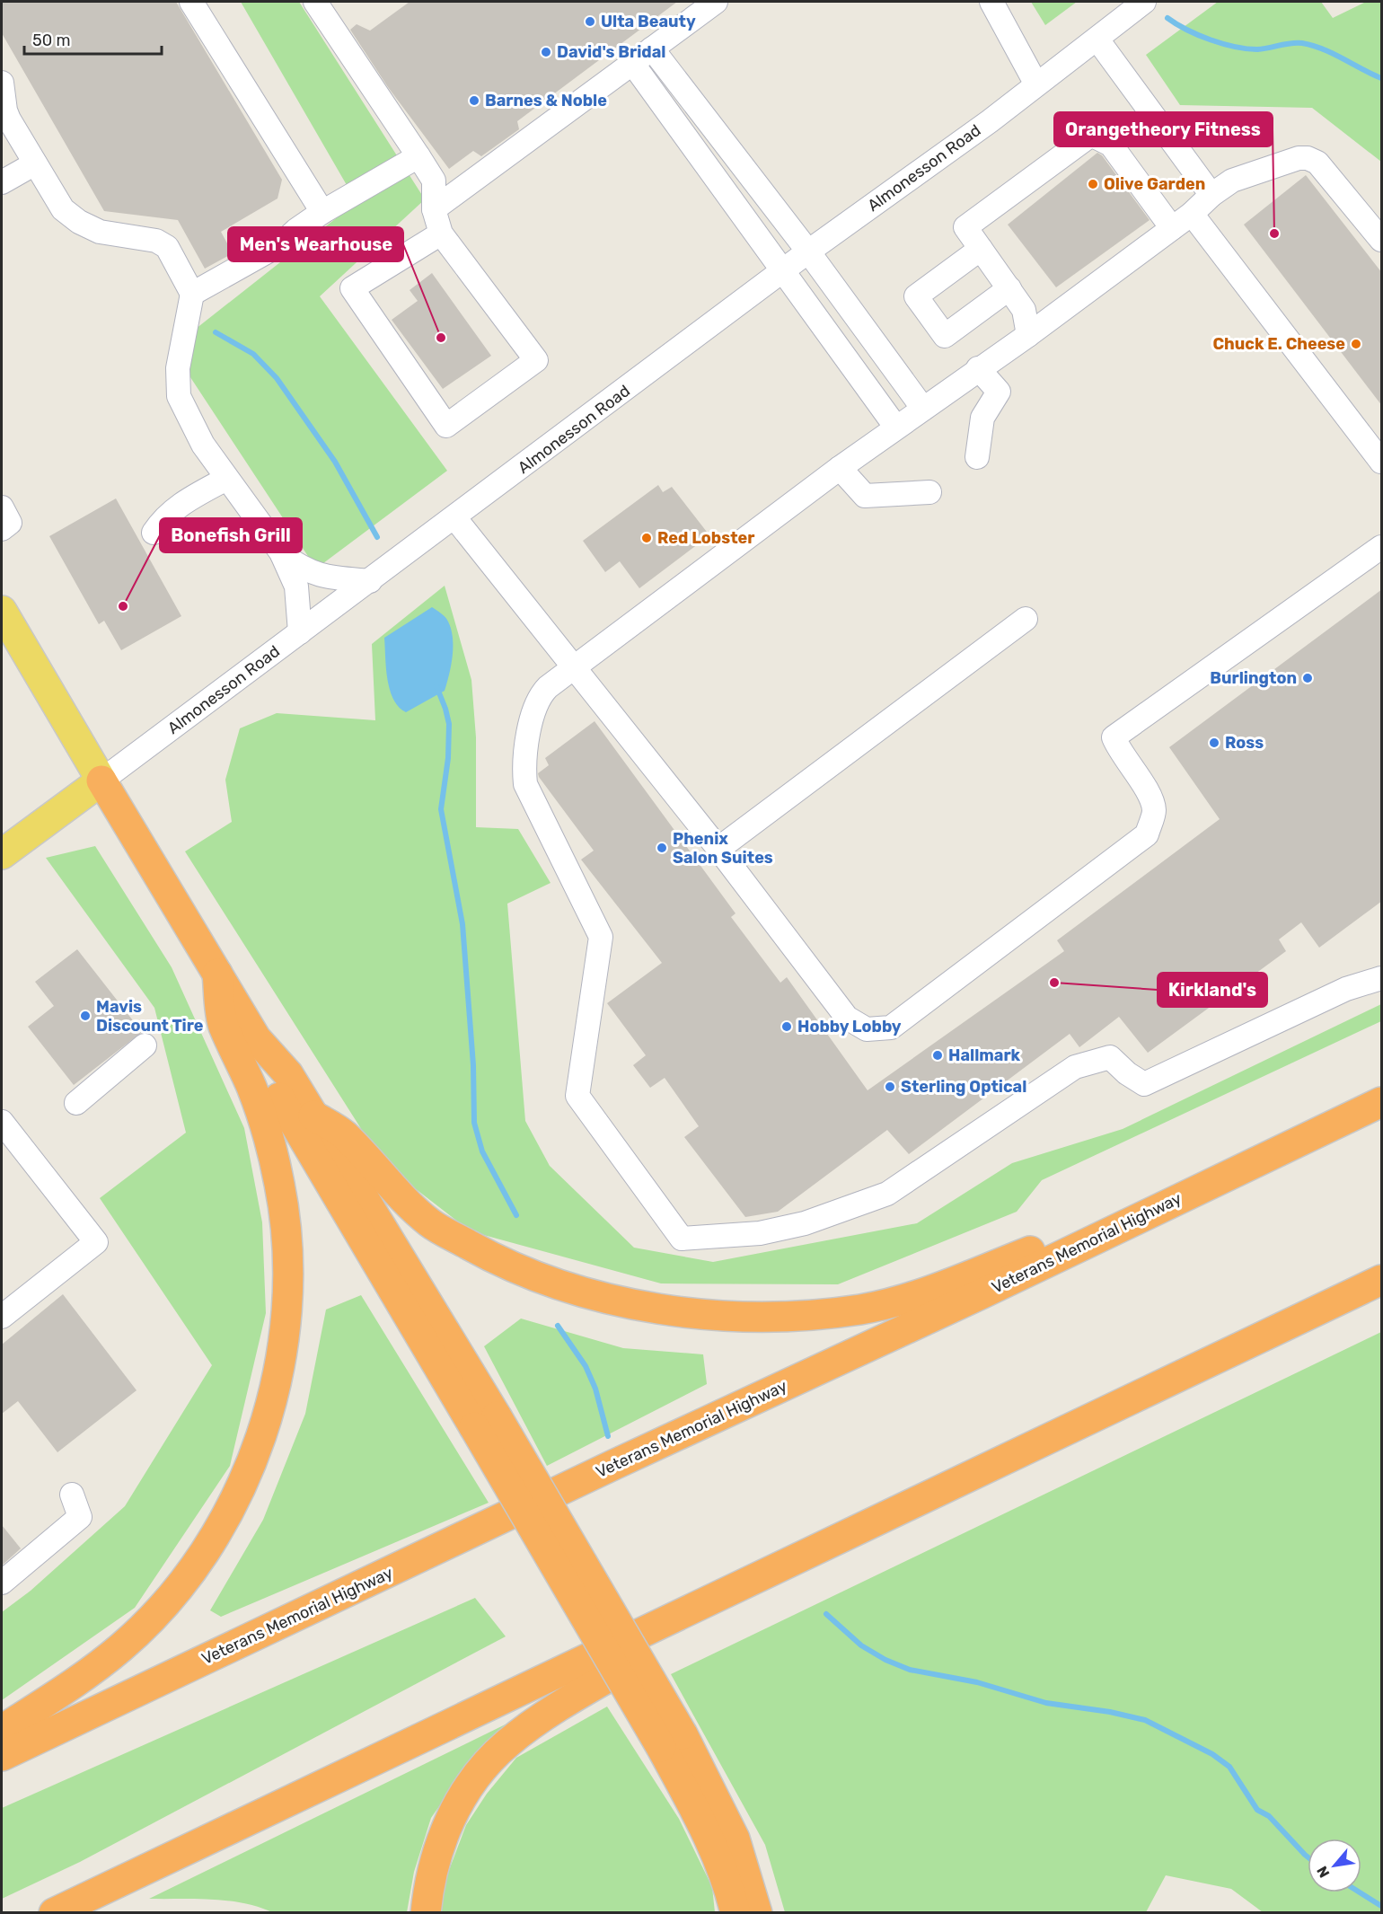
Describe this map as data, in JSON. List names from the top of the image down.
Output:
{
  "streets": {
    "highway": ["Veterans Memorial Highway"],
    "main road": ["Almonesson Road"]
  },
  "places": [
    "Ulta Beauty",
    "David's Bridal",
    "Barnes & Noble",
    "Olive Garden",
    "Orangetheory Fitness",
    "Men's Wearhouse",
    "Chuck E. Cheese",
    "Red Lobster",
    "Bonefish Grill",
    "Burlington",
    "Ross",
    "Phenix Salon Suites",
    "Kirkland's",
    "Mavis Discount Tire",
    "Hobby Lobby",
    "Hallmark",
    "Sterling Optical"
  ],
  "scale_bar": "50 m",
  "north": "bottom left"
}
